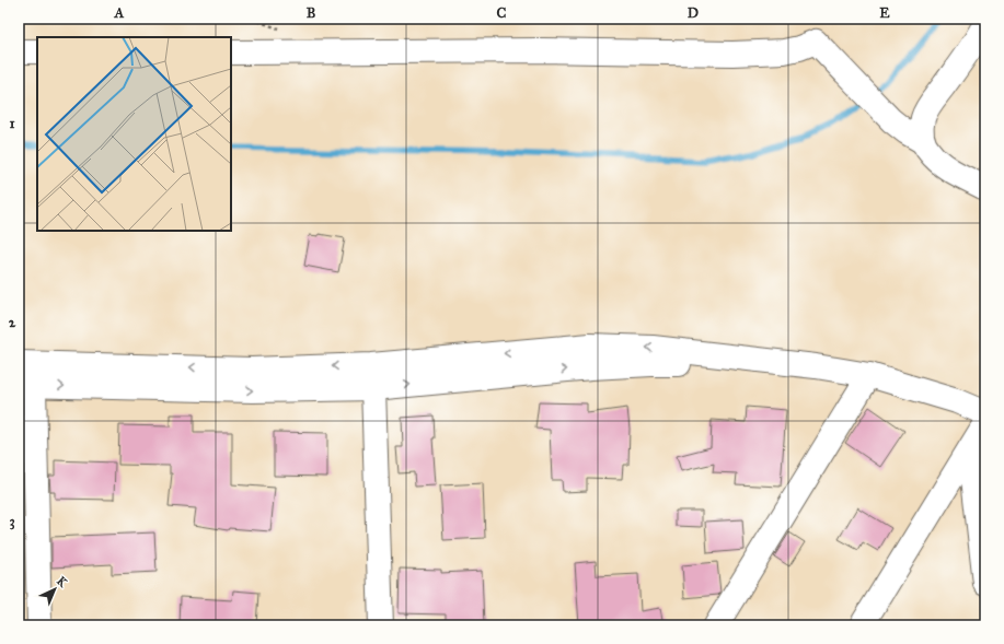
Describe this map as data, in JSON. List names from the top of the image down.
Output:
{
  "north": "top right",
  "grid": {
    "columns": [
      "A",
      "B",
      "C",
      "D",
      "E"
    ],
    "rows": ["1", "2", "3"]
  }
}
